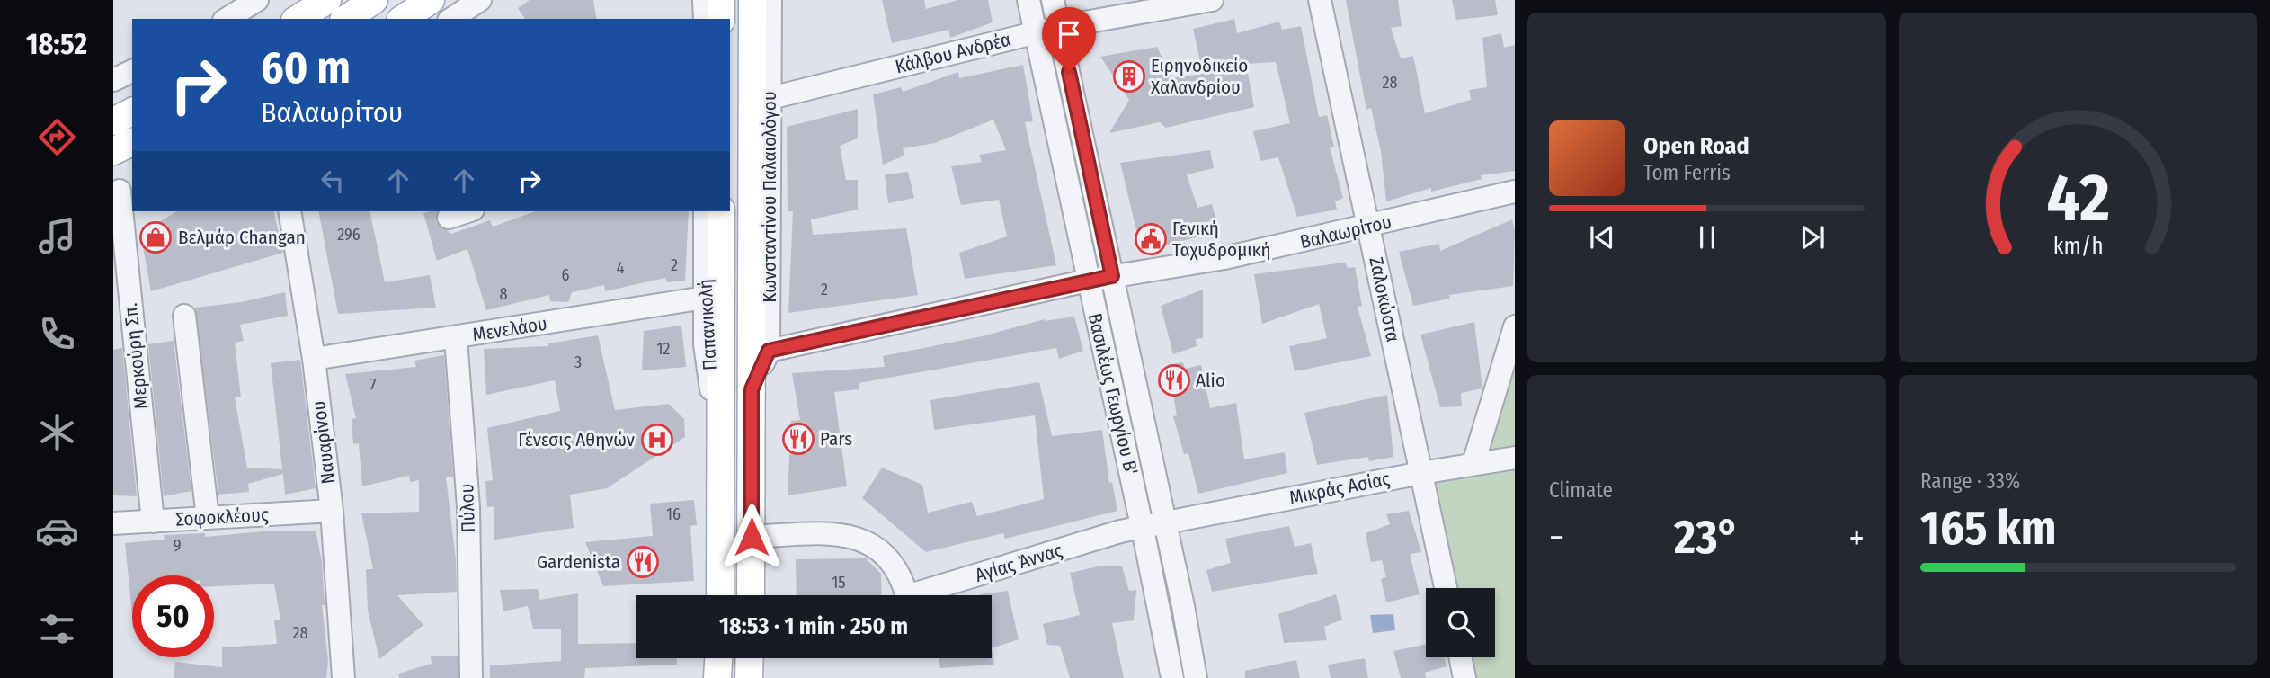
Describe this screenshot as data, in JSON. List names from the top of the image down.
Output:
{
  "streets": {
    "main road": ["Κωνσταντίνου Παλαιολόγου", "Παπανικολή"],
    "street": [
      "Κάλβου Ανδρέα",
      "Βαλαωρίτου",
      "Ζαλοκώστα",
      "Μενελάου",
      "Μερκούρη Σπ.",
      "Βασιλέως Γεωργίου Β'",
      "Ναυαρίνου",
      "Μικράς Ασίας",
      "Πύλου",
      "Σοφοκλέους",
      "Αγίας Άννας"
    ]
  },
  "crossings": [
    ["Κάλβου Ανδρέα", "Κωνσταντίνου Παλαιολόγου"],
    ["Κάλβου Ανδρέα", "Βασιλέως Γεωργίου Β'"],
    ["Κωνσταντίνου Παλαιολόγου", "Βαλαωρίτου"],
    ["Κωνσταντίνου Παλαιολόγου", "Αγίας Άννας"],
    ["Βαλαωρίτου", "Ζαλοκώστα"],
    ["Βαλαωρίτου", "Βασιλέως Γεωργίου Β'"],
    ["Ζαλοκώστα", "Μικράς Ασίας"],
    ["Παπανικολή", "Μενελάου"],
    ["Μενελάου", "Ναυαρίνου"],
    ["Μενελάου", "Πύλου"],
    ["Μερκούρη Σπ.", "Σοφοκλέους"],
    ["Βασιλέως Γεωργίου Β'", "Μικράς Ασίας"],
    ["Βασιλέως Γεωργίου Β'", "Αγίας Άννας"],
    ["Ναυαρίνου", "Σοφοκλέους"],
    ["Μικράς Ασίας", "Αγίας Άννας"]
  ],
  "places": {
    "building": ["Ειρηνοδικείο Χαλανδρίου"],
    "shop": ["Βελμάρ Changan"],
    "public building": ["Γενική Ταχυδρομική"],
    "restaurant": ["Alio", "Pars", "Gardenista"],
    "hospital": ["Γένεσις Αθηνών"]
  },
  "house_numbers": [
    "28",
    "296",
    "2",
    "4",
    "6",
    "2",
    "8",
    "12",
    "3",
    "7",
    "16",
    "9",
    "15",
    "28"
  ],
  "page": {
    "tabs": "18:52",
    "turn": ["60 m", "Βαλαωρίτου"],
    "song": ["Open Road", "Tom Ferris"],
    "tile": [
      "Climate",
      ["Range · 33%", "165 km"]
    ],
    "heat": ["−", "23°", "+"],
    "limit": "50",
    "trip": "18:53 · 1 min · 250 m",
    "gauge": ["42", "km/h"]
  }
}
